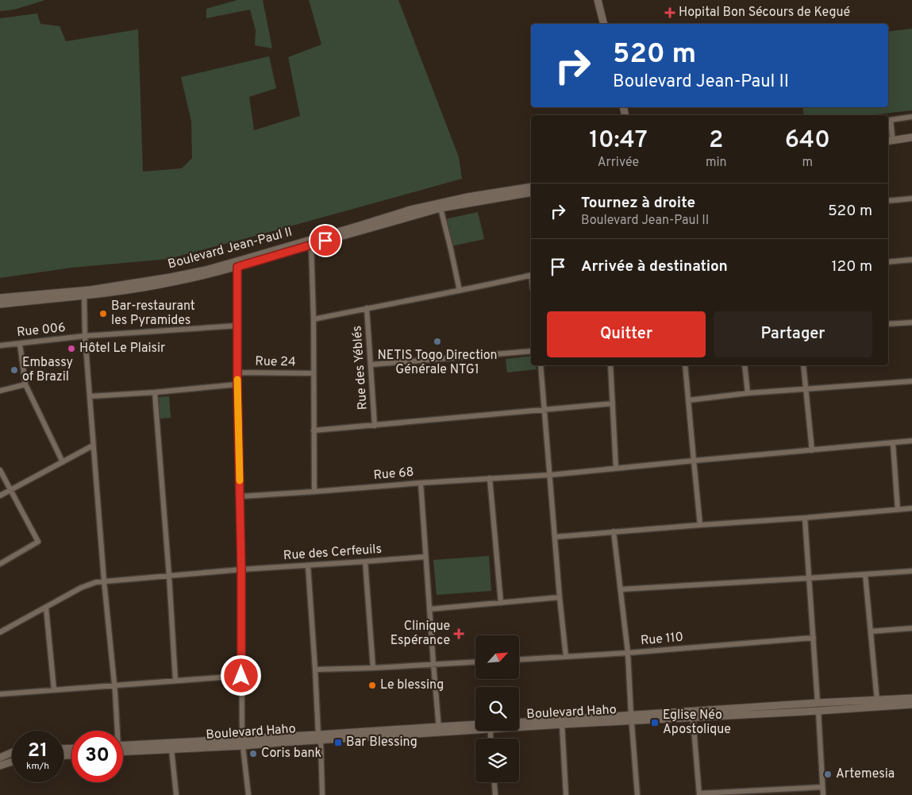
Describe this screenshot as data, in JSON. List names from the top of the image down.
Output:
{
  "streets": {
    "main road": ["Boulevard Jean-Paul II", "Boulevard Haho"],
    "street": [
      "Rue 006",
      "Rue 24",
      "Rue des Yéblés",
      "Rue 68",
      "Rue des Cerfeuils",
      "Rue 110"
    ]
  },
  "places": {
    "health": ["Hopital Bon Sécours de Kegué", "Clinique Espérance"],
    "other": [
      "Bar-restaurant les Pyramides",
      "NETIS Togo Direction Générale NTG1",
      "Hôtel Le Plaisir",
      "Embassy of Brazil",
      "Le blessing",
      "Coris bank",
      "Artemesia"
    ],
    "transit": ["Eglise Néo Apostolique", "Bar Blessing"]
  },
  "north": "top right",
  "page": {
    "turn": ["520 m", "Boulevard Jean-Paul II"],
    "eta": [
      "10:47",
      "Arrivée",
      "2",
      "min",
      "640",
      "m"
    ],
    "list": [
      {
        "name": "Tournez à droite",
        "note": "Boulevard Jean-Paul II",
        "value": "520 m"
      },
      {
        "name": "Arrivée à destination",
        "value": "120 m"
      }
    ],
    "buttons": ["Quitter", "Partager"],
    "speed": "21 km/h",
    "limit": "30"
  }
}
